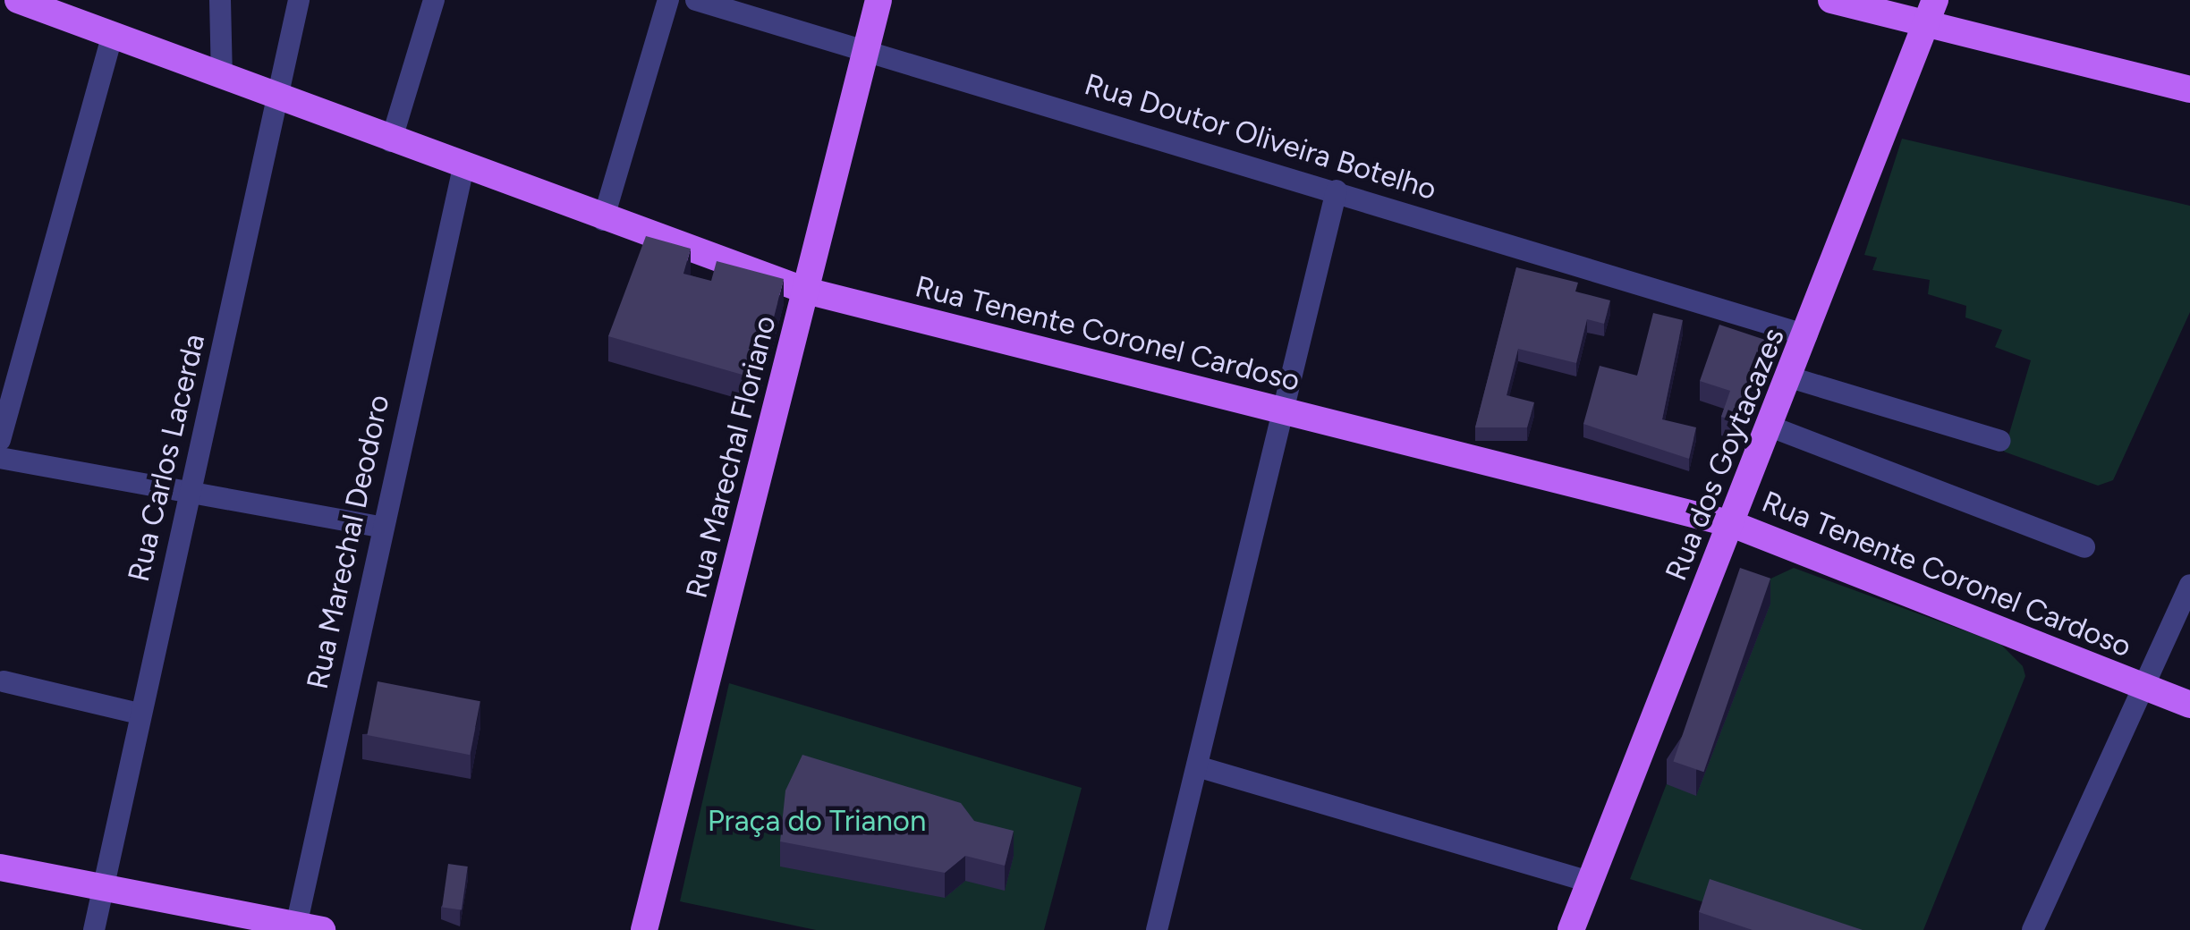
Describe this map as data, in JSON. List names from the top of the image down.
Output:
{
  "streets": {
    "main road": ["Rua Tenente Coronel Cardoso", "Rua dos Goytacazes", "Rua Marechal Floriano"],
    "street": ["Rua Doutor Oliveira Botelho", "Rua Carlos Lacerda", "Rua Marechal Deodoro"]
  },
  "crossings": [
    ["Rua Doutor Oliveira Botelho", "Rua dos Goytacazes"],
    ["Rua Doutor Oliveira Botelho", "Rua Marechal Floriano"],
    ["Rua Tenente Coronel Cardoso", "Rua dos Goytacazes"],
    ["Rua Tenente Coronel Cardoso", "Rua Marechal Floriano"],
    ["Rua Tenente Coronel Cardoso", "Rua Carlos Lacerda"],
    ["Rua Tenente Coronel Cardoso", "Rua Marechal Deodoro"]
  ],
  "parks": ["Praça do Trianon"]
}
